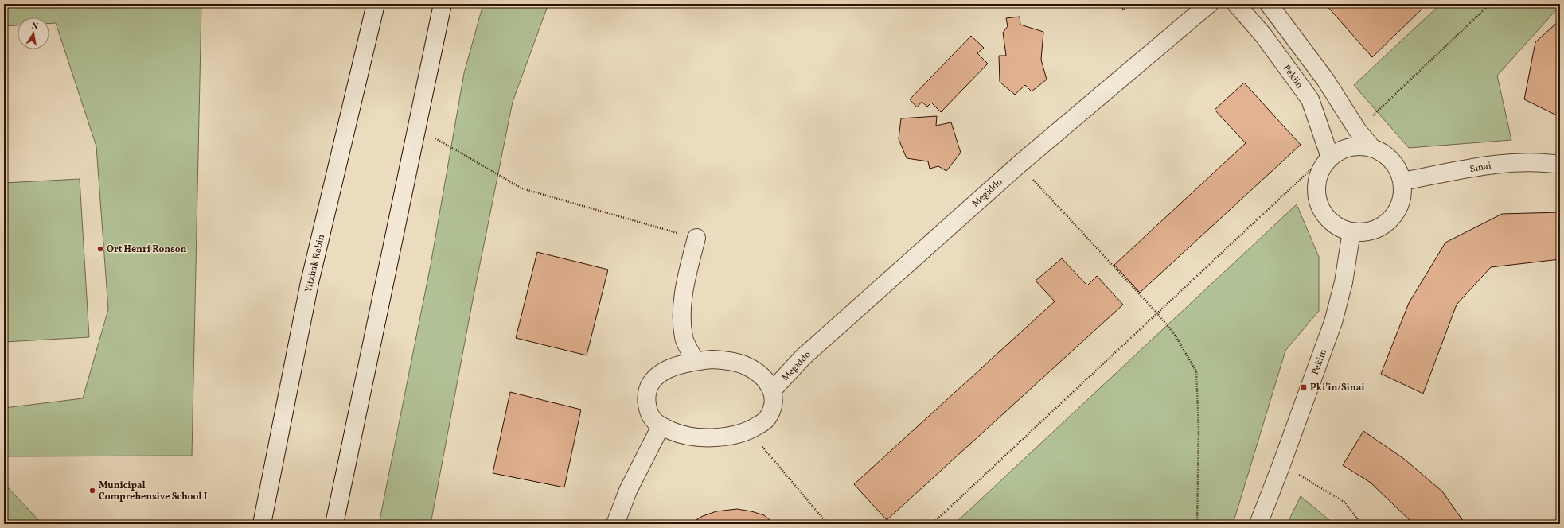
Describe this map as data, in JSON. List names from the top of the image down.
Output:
{
  "streets": {
    "street": [
      "Pekiin",
      "Sinai",
      "Megiddo",
      "Yitzhak Rabin"
    ]
  },
  "crossings": [
    ["Pekiin", "Sinai"]
  ],
  "places": {
    "other": ["Ort Henri Ronson", "Municipal Comprehensive School I"],
    "transit": ["Pki’in/Sinai"]
  },
  "north": "top"
}
